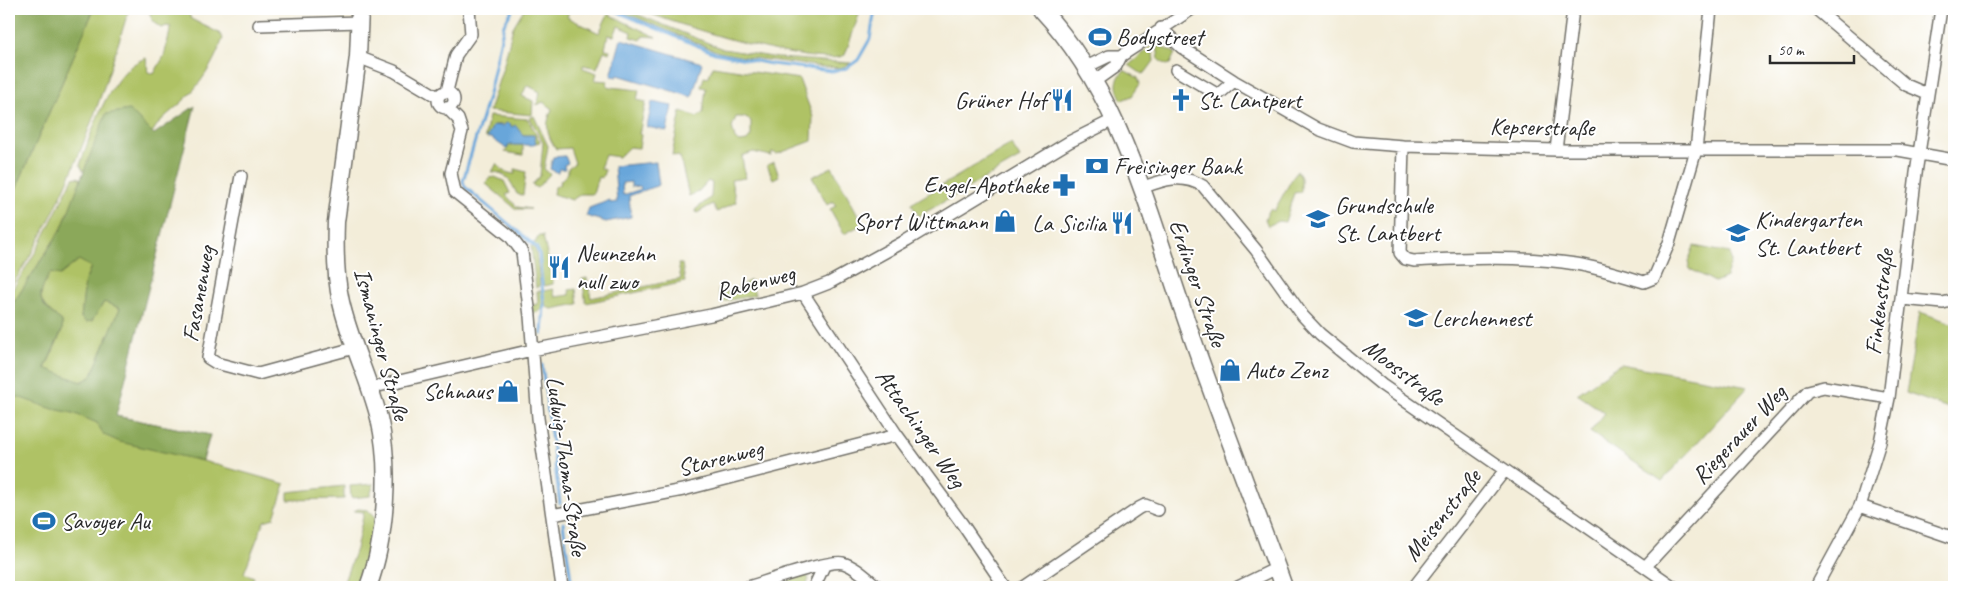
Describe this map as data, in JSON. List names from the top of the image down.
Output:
{
  "streets": {
    "street": [
      "Kepserstraße",
      "Rabenweg",
      "Erdinger Straße",
      "Fasanenweg",
      "Finkenstraße",
      "Ismaninger Straße",
      "Moosstraße",
      "Attachinger Weg",
      "Riegerauer Weg",
      "Starenweg",
      "Ludwig-Thoma-Straße",
      "Meisenstraße"
    ]
  },
  "crossings": [
    ["Kepserstraße", "Finkenstraße"],
    ["Rabenweg", "Erdinger Straße"],
    ["Rabenweg", "Ismaninger Straße"],
    ["Rabenweg", "Attachinger Weg"],
    ["Rabenweg", "Ludwig-Thoma-Straße"],
    ["Erdinger Straße", "Moosstraße"],
    ["Fasanenweg", "Ismaninger Straße"],
    ["Finkenstraße", "Riegerauer Weg"],
    ["Moosstraße", "Riegerauer Weg"],
    ["Moosstraße", "Meisenstraße"],
    ["Attachinger Weg", "Starenweg"],
    ["Starenweg", "Ludwig-Thoma-Straße"]
  ],
  "places": {
    "sports": ["Bodystreet", "Savoyer Au"],
    "restaurant": ["Grüner Hof", "La Sicilia", "Neunzehn null zwo"],
    "church": ["St. Lantpert"],
    "bank": ["Freisinger Bank"],
    "pharmacy": ["Engel-Apotheke"],
    "school or university": ["Grundschule St. Lantbert", "Kindergarten St. Lantbert", "Lerchennest"],
    "shop": ["Sport Wittmann", "Auto Zenz", "Schnaus"]
  },
  "scale_bar": "50 m"
}
